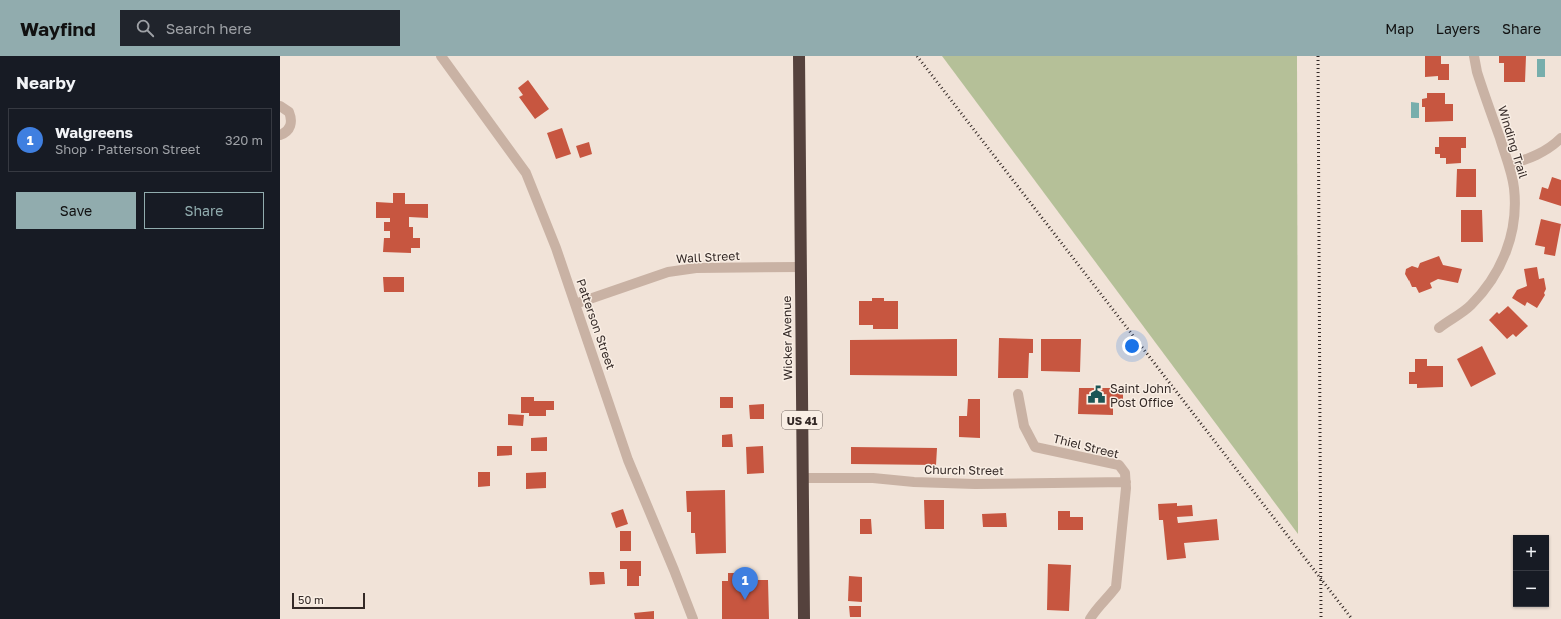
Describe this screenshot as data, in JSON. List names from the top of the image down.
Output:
{
  "streets": {
    "highway": ["Wicker Avenue", "US 41"],
    "street": [
      "Winding Trail",
      "Wall Street",
      "Patterson Street",
      "Thiel Street",
      "Church Street"
    ]
  },
  "crossings": [
    ["Wall Street", "Patterson Street"],
    ["Wall Street", "Wicker Avenue"],
    ["Wicker Avenue", "Church Street"],
    ["Thiel Street", "Church Street"]
  ],
  "places": {
    "public building": ["Saint John Post Office"]
  },
  "scale_bar": "50 m",
  "page": {
    "header": "Wayfind",
    "search": "Search here",
    "nav": ["Map", "Layers", "Share"],
    "heading": "Nearby",
    "list": [
      {
        "mark": "1",
        "name": "Walgreens",
        "note": "Shop · Patterson Street",
        "value": "320 m"
      }
    ],
    "buttons": ["Save", "Share"],
    "map_buttons": ["+", "−"],
    "pins": "1",
    "scale": "50 m"
  }
}
